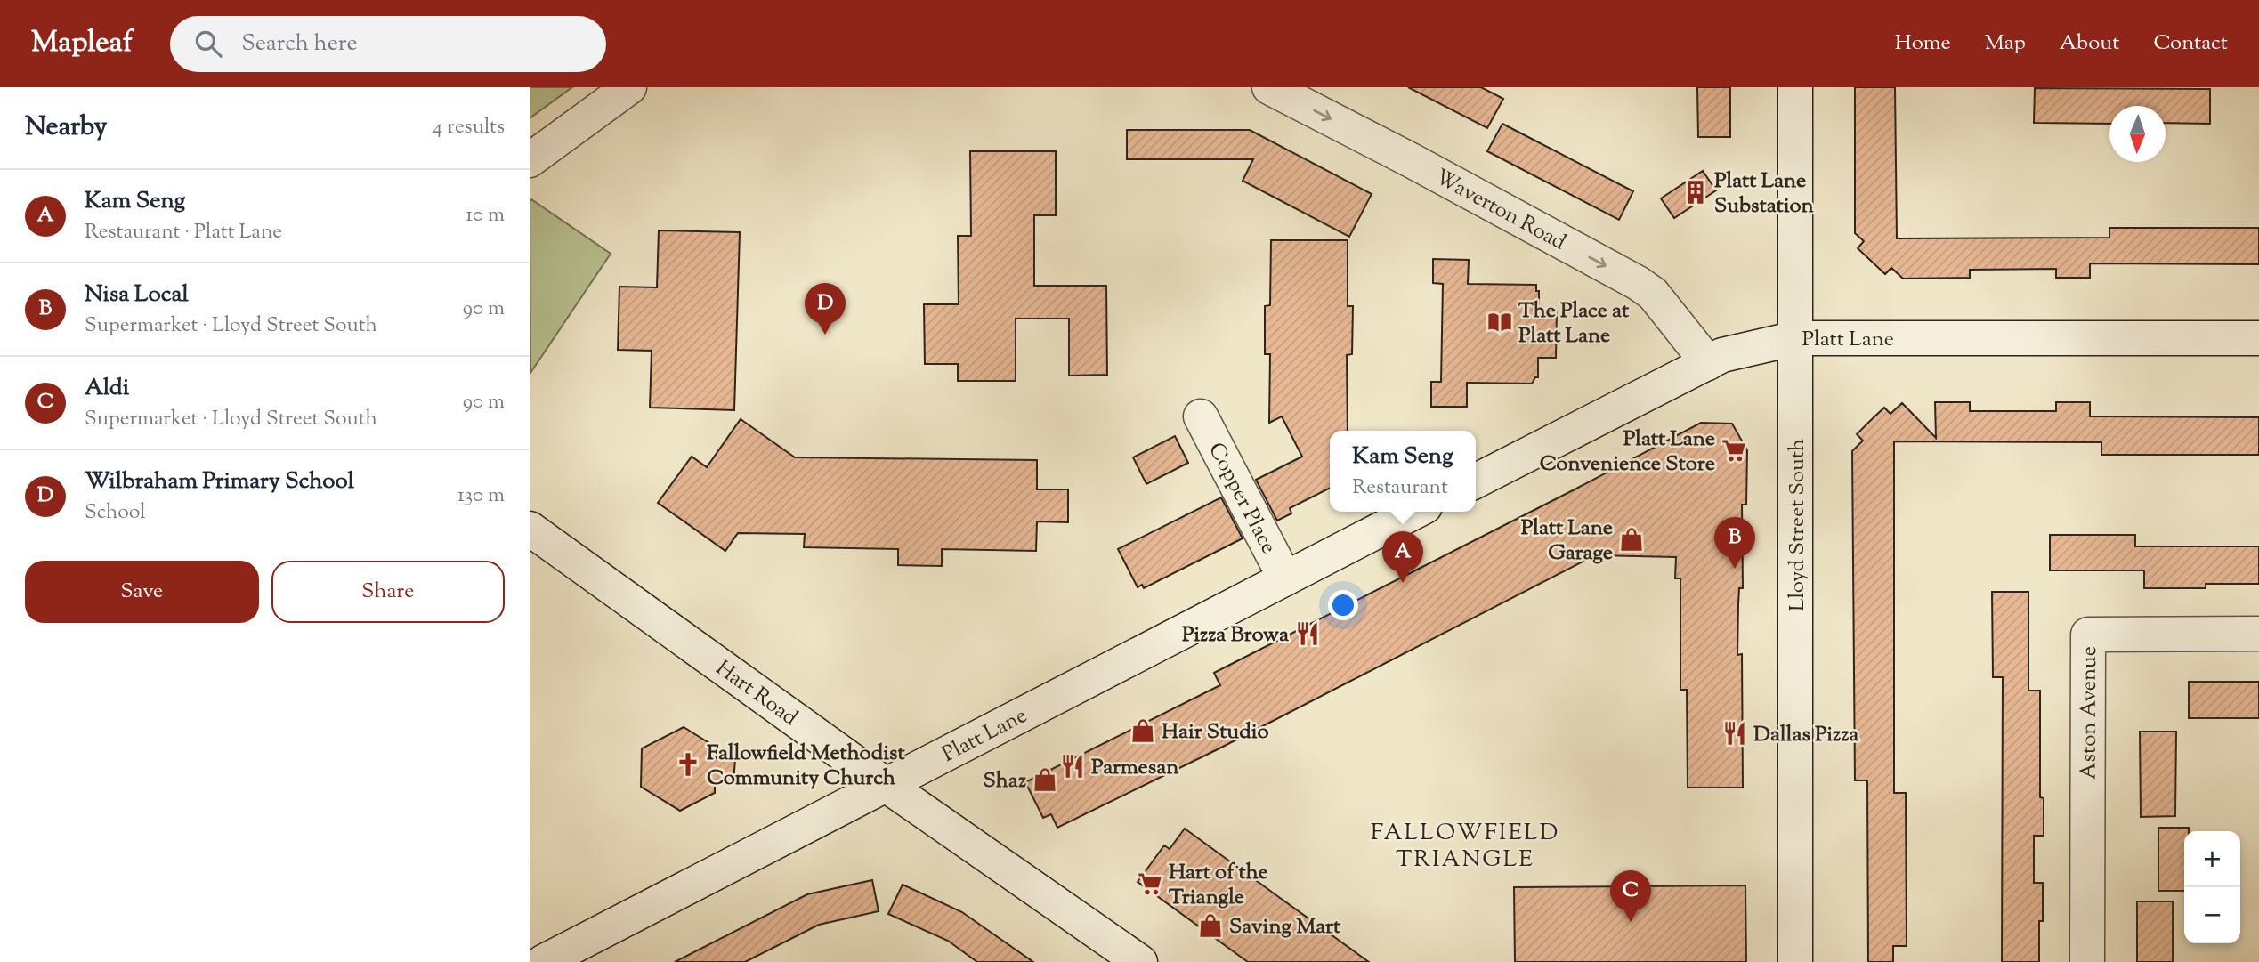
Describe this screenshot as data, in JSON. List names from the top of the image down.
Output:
{
  "streets": {
    "street": [
      "Waverton Road",
      "Platt Lane",
      "Copper Place",
      "Lloyd Street South",
      "Hart Road",
      "Aston Avenue"
    ]
  },
  "crossings": [
    ["Waverton Road", "Platt Lane"],
    ["Platt Lane", "Copper Place"],
    ["Platt Lane", "Lloyd Street South"],
    ["Platt Lane", "Hart Road"]
  ],
  "one_way": ["Waverton Road"],
  "districts": ["FALLOWFIELD TRIANGLE"],
  "places": {
    "building": ["Platt Lane Substation"],
    "library": ["The Place at Platt Lane"],
    "supermarket": ["Platt Lane Convenience Store", "Hart of the Triangle"],
    "shop": [
      "Platt Lane Garage",
      "Hair Studio",
      "Shaz",
      "Saving Mart"
    ],
    "restaurant": ["Pizza Browa", "Dallas Pizza", "Parmesan"],
    "church": ["Fallowfield Methodist Community Church"]
  },
  "north": "bottom",
  "page": {
    "header": "Mapleaf",
    "search": "Search here",
    "nav": [
      "Home",
      "Map",
      "About",
      "Contact"
    ],
    "heading": ["Nearby", "4 results"],
    "list": [
      {
        "mark": "A",
        "name": "Kam Seng",
        "note": "Restaurant · Platt Lane",
        "value": "10 m"
      },
      {
        "mark": "B",
        "name": "Nisa Local",
        "note": "Supermarket · Lloyd Street South",
        "value": "90 m"
      },
      {
        "mark": "C",
        "name": "Aldi",
        "note": "Supermarket · Lloyd Street South",
        "value": "90 m"
      },
      {
        "mark": "D",
        "name": "Wilbraham Primary School",
        "note": "School",
        "value": "130 m"
      }
    ],
    "pins": [
      "D",
      "B",
      "A",
      "C"
    ],
    "popup": ["Kam Seng", "Restaurant"],
    "buttons": ["Save", "Share"],
    "map_buttons": ["+", "−"]
  }
}
